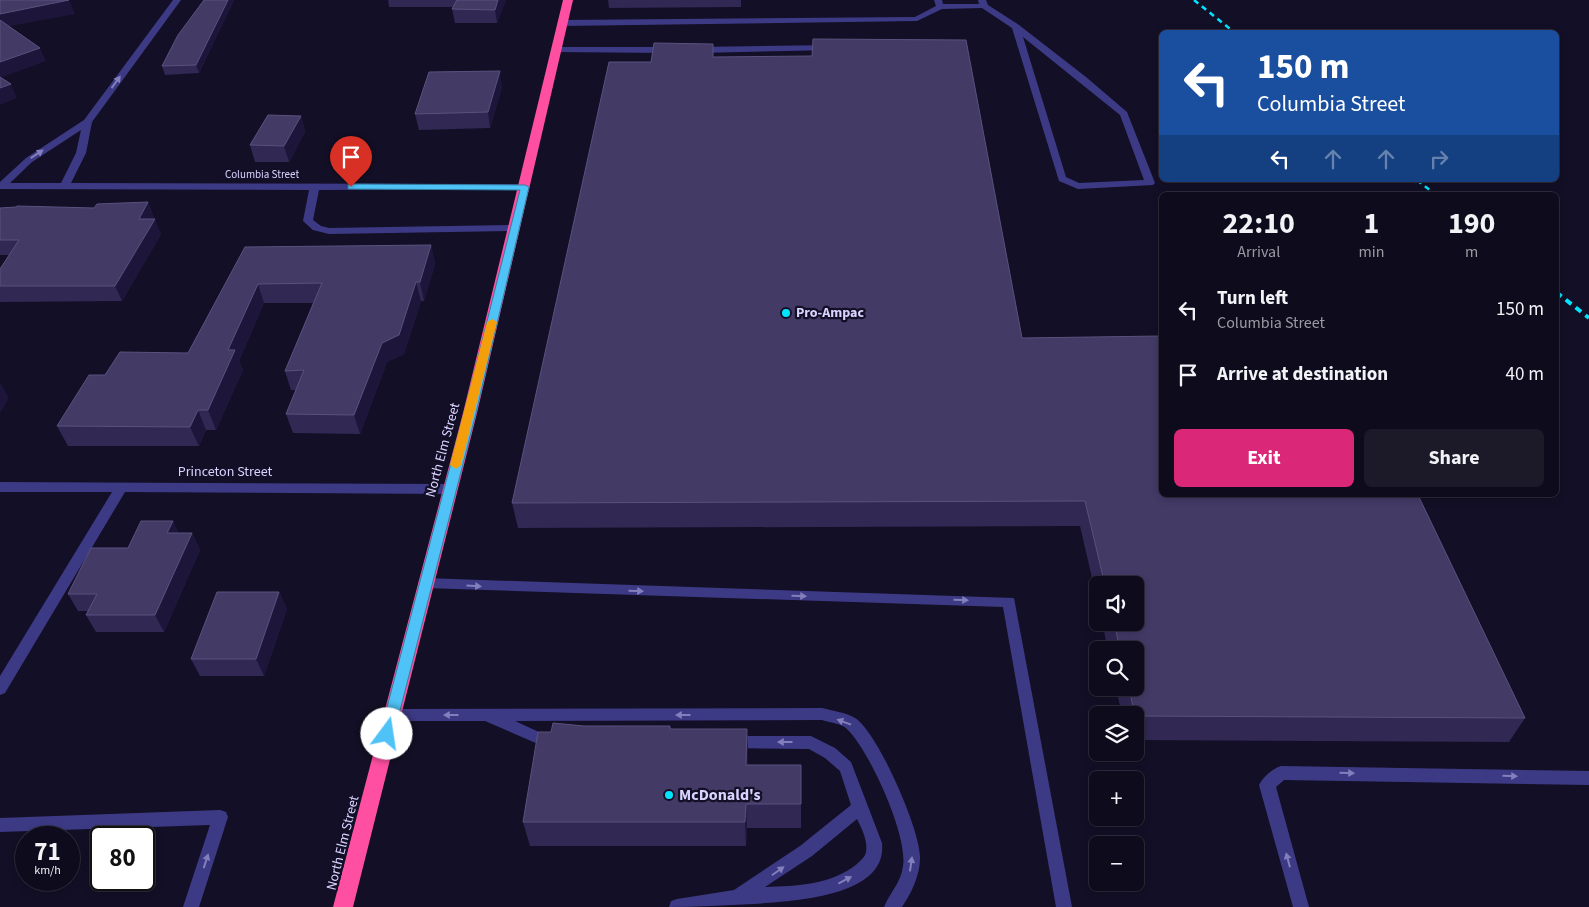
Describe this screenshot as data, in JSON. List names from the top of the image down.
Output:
{
  "streets": {
    "highway": ["North Elm Street"],
    "street": ["Columbia Street", "Princeton Street"]
  },
  "crossings": [
    ["Columbia Street", "North Elm Street"],
    ["North Elm Street", "Princeton Street"]
  ],
  "places": ["Pro-Ampac", "McDonald's"],
  "page": {
    "turn": ["150 m", "Columbia Street"],
    "eta": [
      "22:10",
      "Arrival",
      "1",
      "min",
      "190",
      "m"
    ],
    "list": [
      {
        "name": "Turn left",
        "note": "Columbia Street",
        "value": "150 m"
      },
      {
        "name": "Arrive at destination",
        "value": "40 m"
      }
    ],
    "buttons": ["Exit", "Share"],
    "map_buttons": ["+", "−"],
    "speed": "71 km/h",
    "limit": "80"
  }
}
